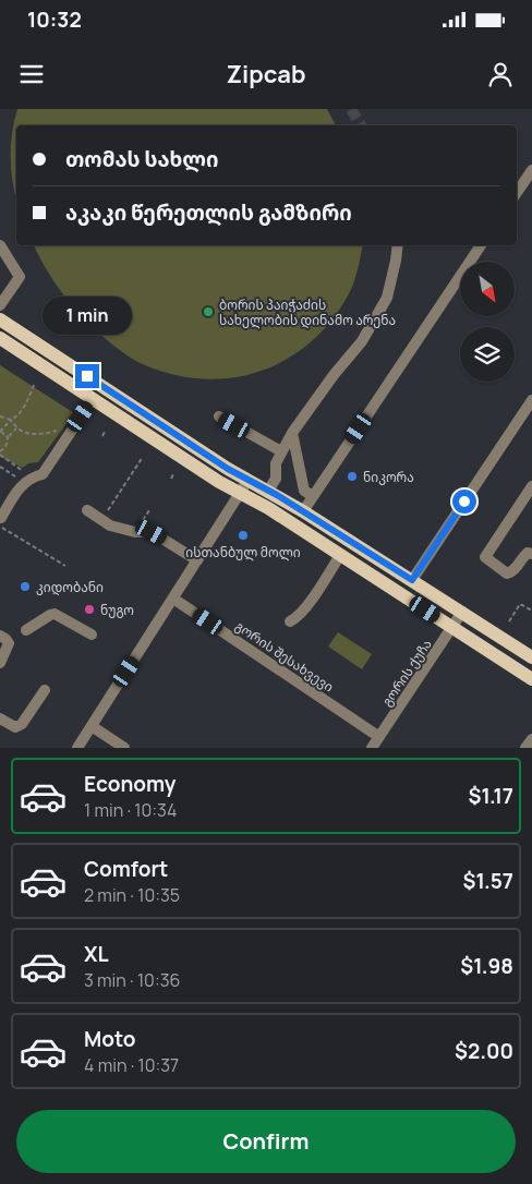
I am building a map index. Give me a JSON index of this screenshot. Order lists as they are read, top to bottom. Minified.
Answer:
{"streets":{"street":["გორის შესახვევი","გორის ქუჩა"]},"crossings":[["გორის შესახვევი","გორის ქუჩა"]],"places":["ბორის პაიჭაძის სახელობის დინამო არენა","ნიკორა","ისთანბულ მოლი","კიდობანი","ნუგო"],"north":"bottom right","page":{"status":"10:32","header":"Zipcab","banner":["თომას სახლი","აკაკი წერეთლის გამზირი"],"bubble":"1 min","list":[{"name":"Economy","note":"1 min · 10:34","value":"$1.17"},{"name":"Comfort","note":"2 min · 10:35","value":"$1.57"},{"name":"XL","note":"3 min · 10:36","value":"$1.98"},{"name":"Moto","note":"4 min · 10:37","value":"$2.00"}],"buttons":"Confirm"}}
